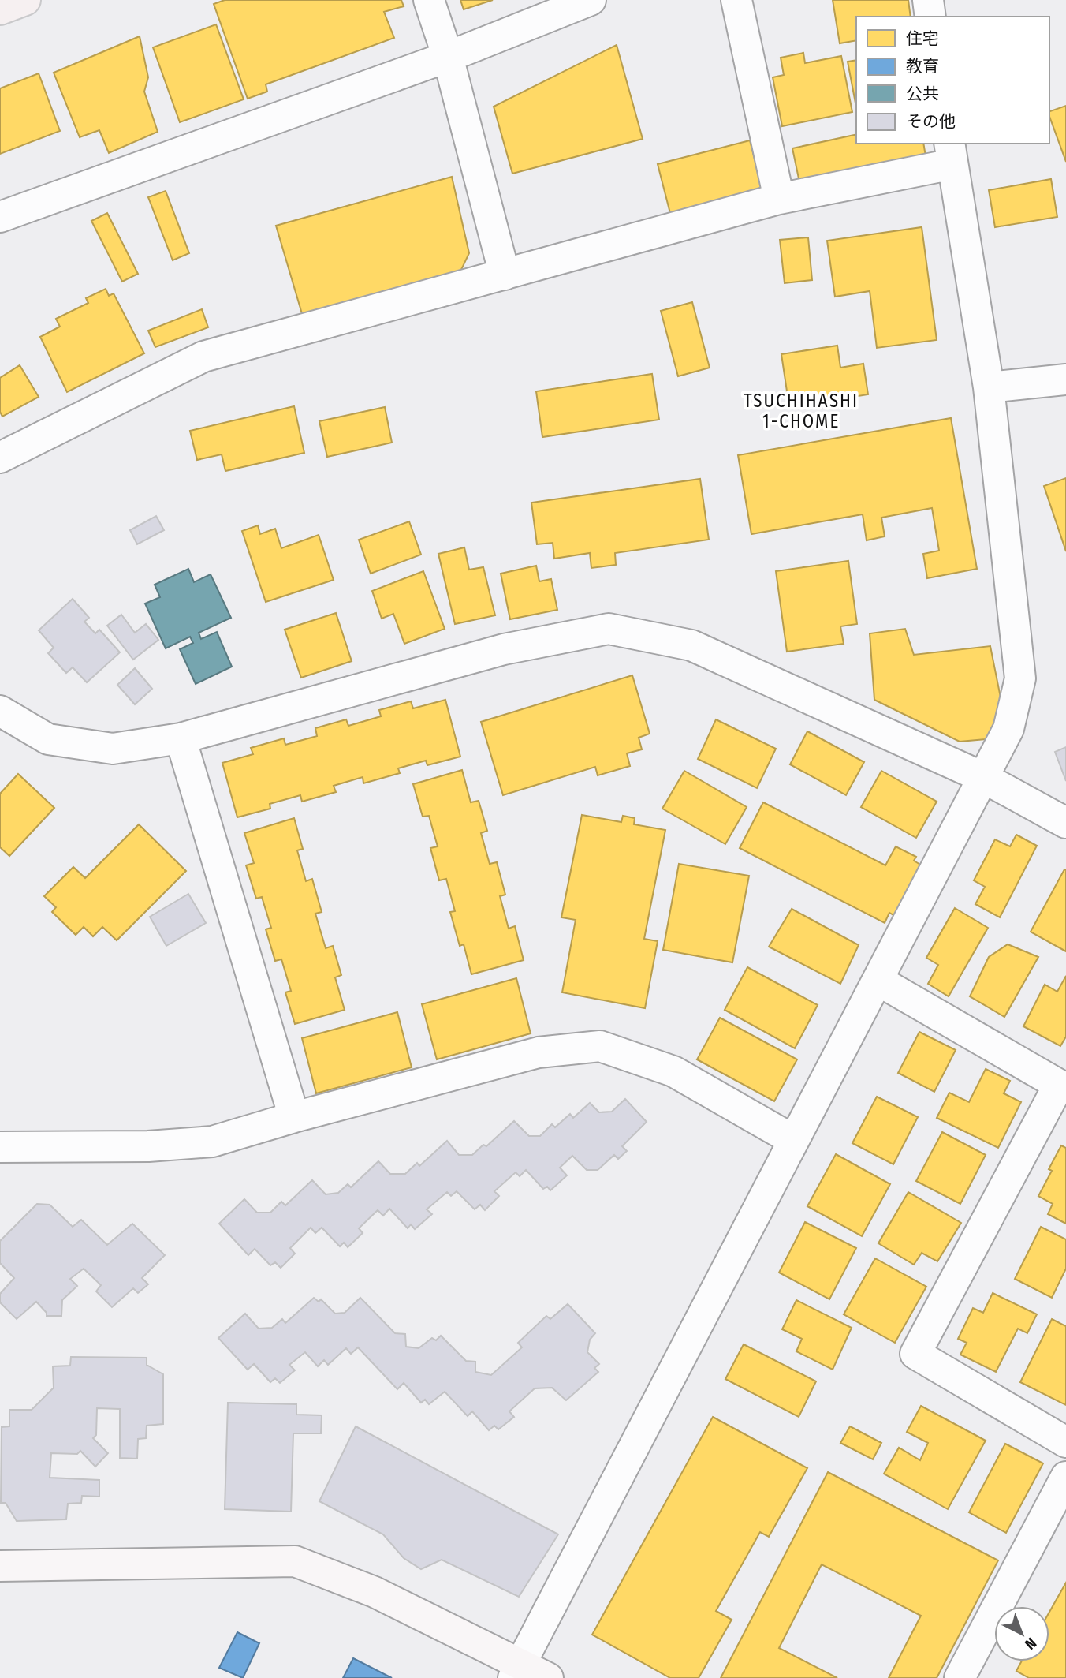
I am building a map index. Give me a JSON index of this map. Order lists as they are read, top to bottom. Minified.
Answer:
{"districts":["TSUCHIHASHI 1-CHOME"],"legend":["住宅","教育","公共","その他"],"north":"bottom right"}
